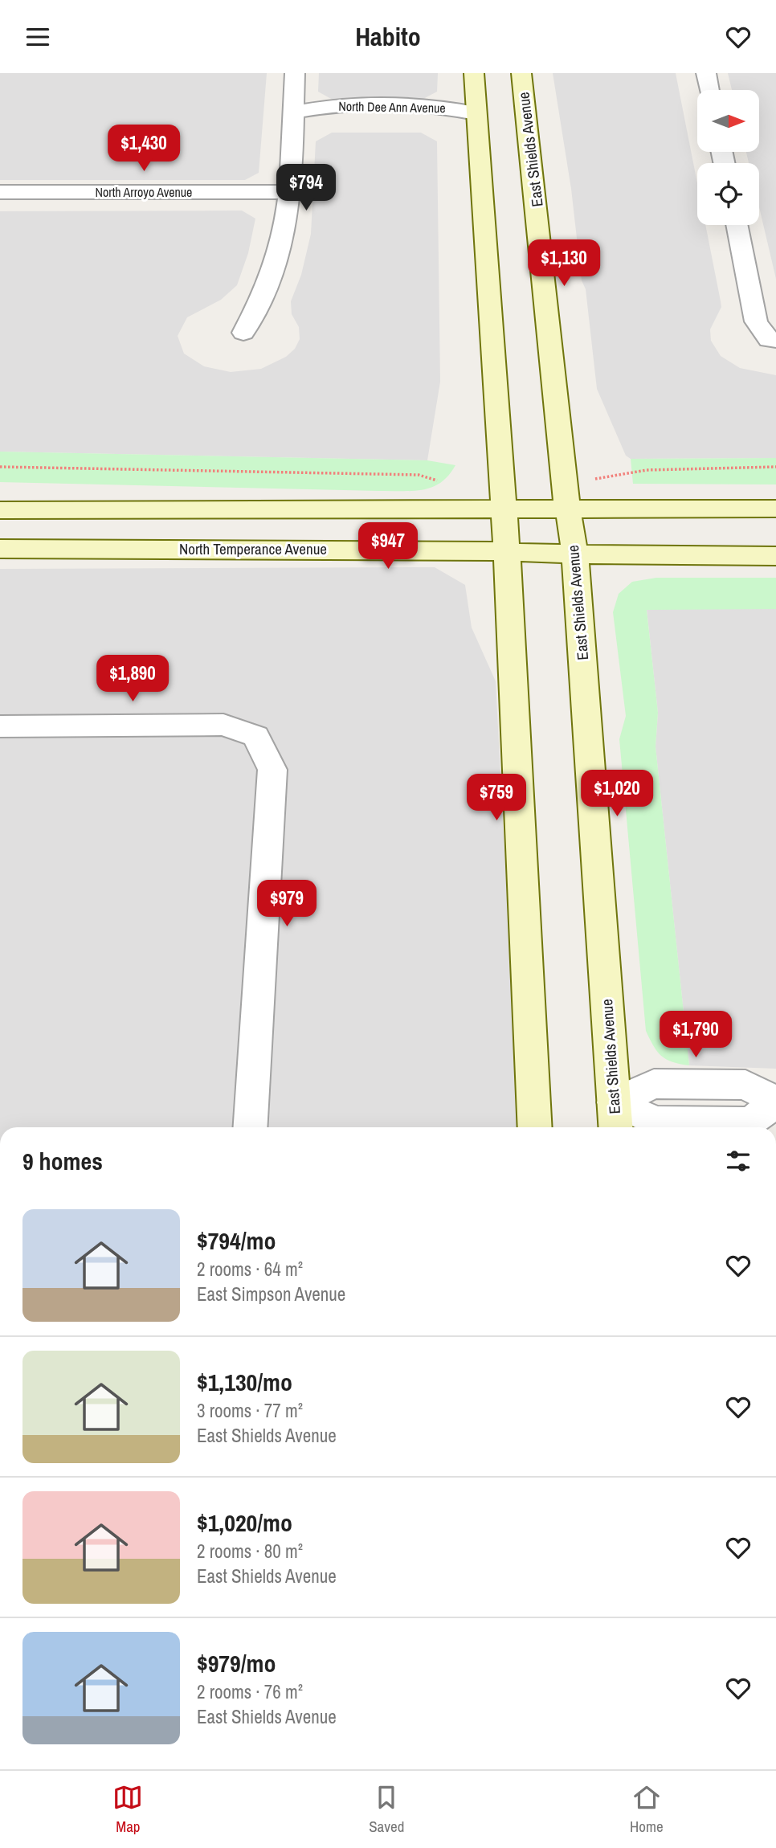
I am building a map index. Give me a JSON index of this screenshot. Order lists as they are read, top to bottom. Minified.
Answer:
{"streets":{"main road":["East Shields Avenue","North Temperance Avenue"],"street":["North Dee Ann Avenue","North Arroyo Avenue"]},"crossings":[["East Shields Avenue","North Temperance Avenue"]],"north":"right","page":{"header":"Habito","price":["$1,430","$794","$1,130","$947","$1,890","$1,020","$759","$979","$1,790"],"heading":"9 homes","list":[{"name":"$794/mo","note":"2 rooms · 64 m² · East Simpson Avenue"},{"name":"$1,130/mo","note":"3 rooms · 77 m² · East Shields Avenue"},{"name":"$1,020/mo","note":"2 rooms · 80 m² · East Shields Avenue"},{"name":"$979/mo","note":"2 rooms · 76 m² · East Shields Avenue"}],"tabs":["Map","Saved","Home"]}}
